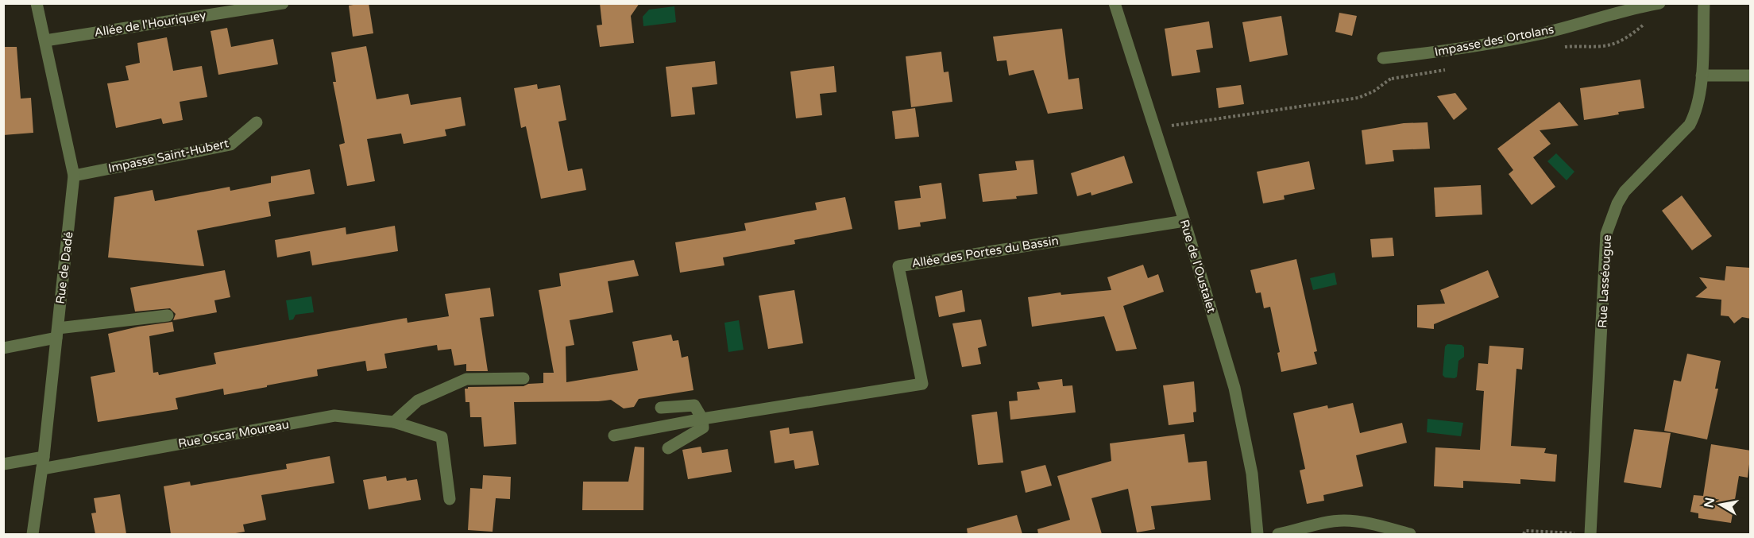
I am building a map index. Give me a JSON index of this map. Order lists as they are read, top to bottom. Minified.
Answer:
{"streets":{"street":["Allée de l'Houriquey","Impasse des Ortolans","Impasse Saint-Hubert","Allée des Portes du Bassin","Rue de l'Oustalet","Rue de Dadé","Rue Lasséougue","Rue Oscar Moureau"]},"crossings":[["Allée de l'Houriquey","Rue de Dadé"],["Impasse Saint-Hubert","Rue de Dadé"],["Allée des Portes du Bassin","Rue de l'Oustalet"],["Rue de Dadé","Rue Oscar Moureau"]],"north":"left"}
